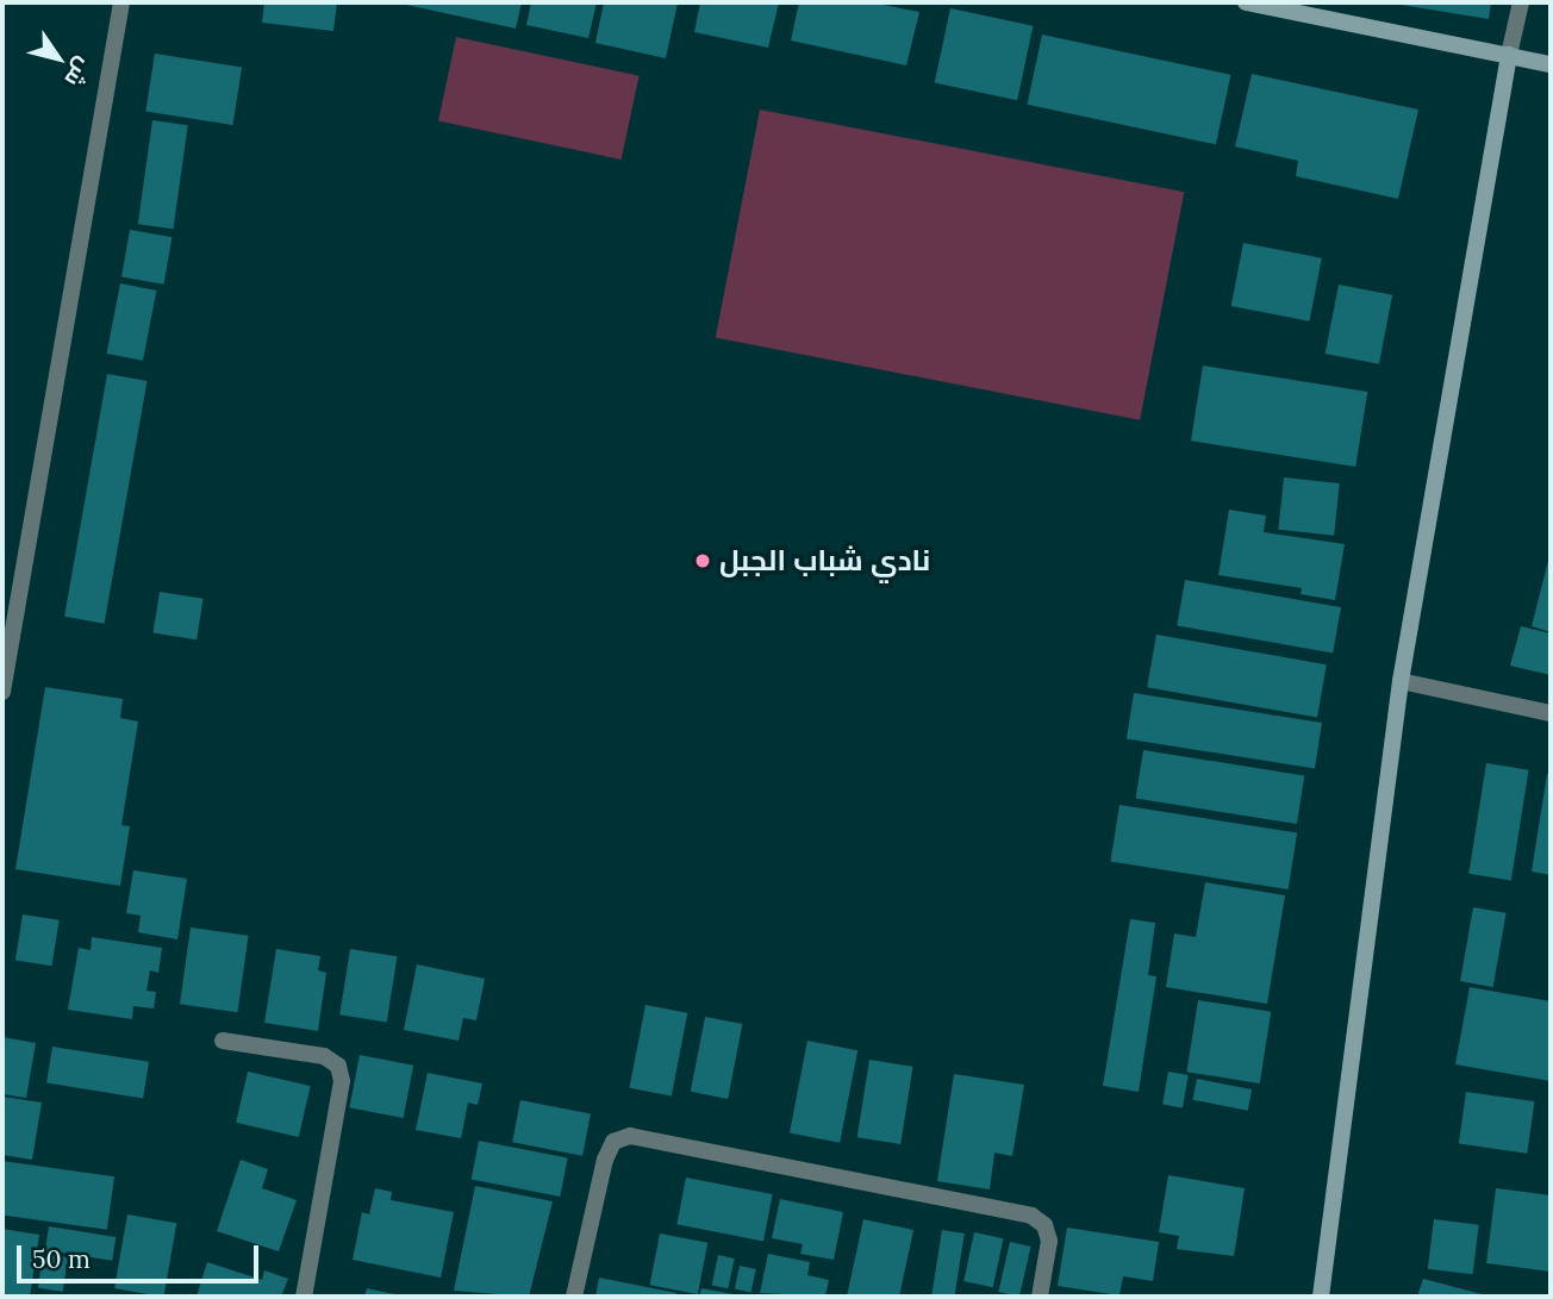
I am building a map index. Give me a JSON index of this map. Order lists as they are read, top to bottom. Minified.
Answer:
{"places":["نادي شباب الجبل"],"scale_bar":"50 m","north":"bottom right"}
